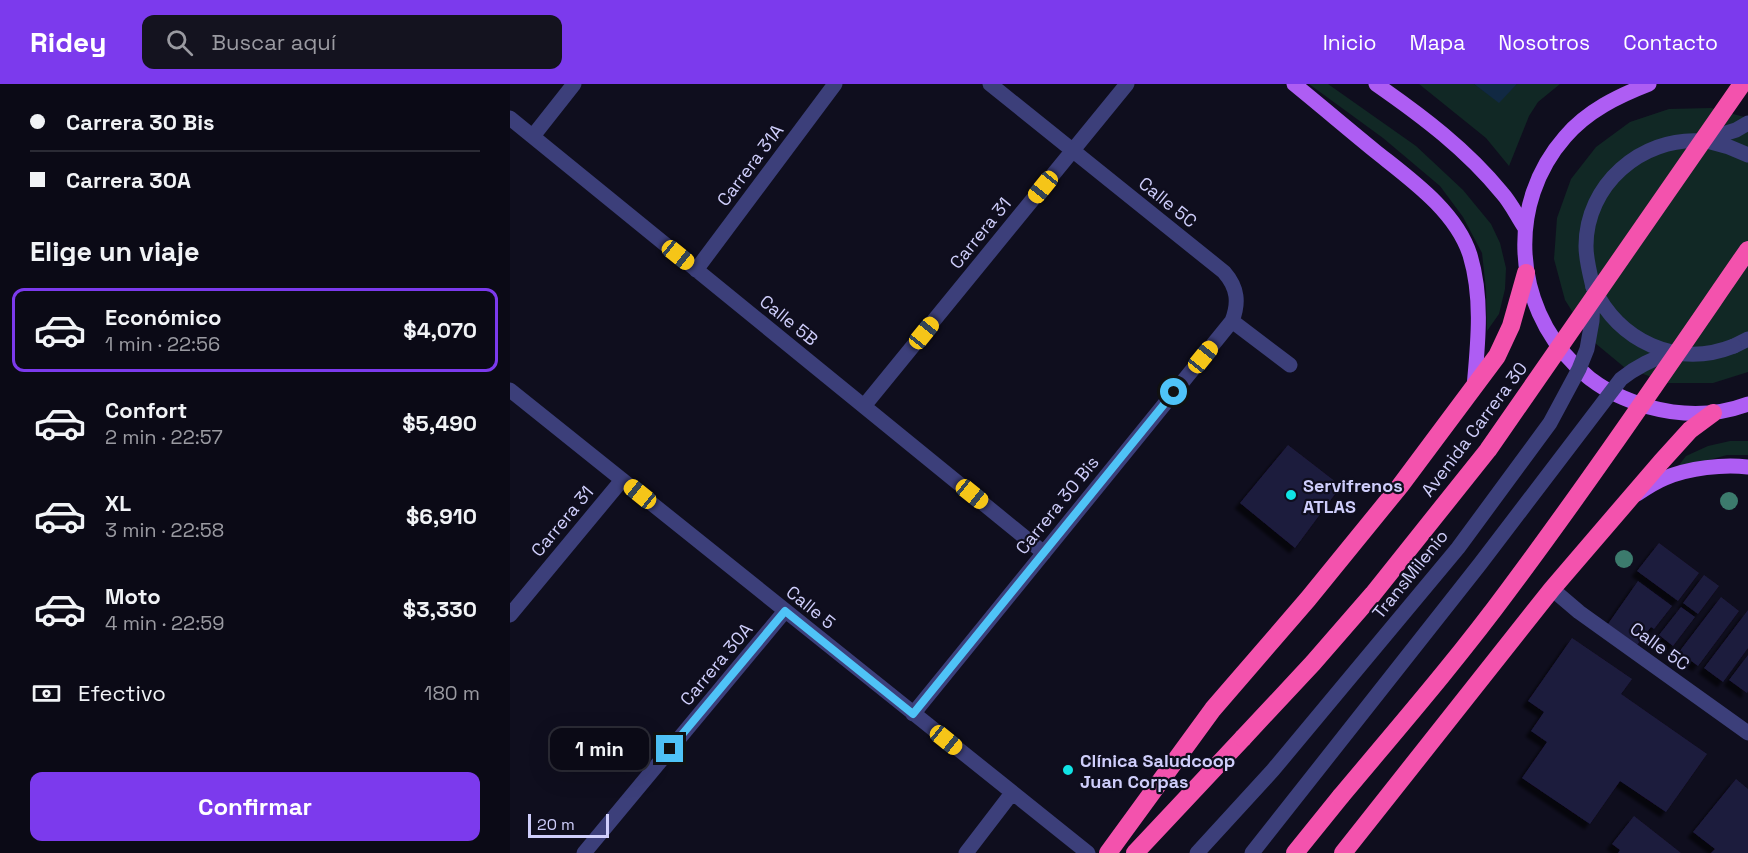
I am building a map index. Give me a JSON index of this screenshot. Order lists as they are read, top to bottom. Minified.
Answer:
{"streets":{"highway":["Avenida Carrera 30"],"street":["Carrera 31A","Calle 5C","Carrera 31","Calle 5B","Carrera 30 Bis","TransMilenio","Calle 5","Carrera 30A"]},"crossings":[["Carrera 31A","Calle 5B"],["Calle 5C","Carrera 31"],["Calle 5C","Carrera 30 Bis"],["Carrera 31","Calle 5B"],["Carrera 31","Calle 5"],["Calle 5B","Carrera 30 Bis"],["Carrera 30 Bis","Calle 5"],["Calle 5","Carrera 30A"]],"places":["Servifrenos ATLAS","Clínica Saludcoop Juan Corpas"],"scale_bar":"20 m","page":{"header":"Ridey","search":"Buscar aquí","nav":["Inicio","Mapa","Nosotros","Contacto"],"banner":["Carrera 30 Bis","Carrera 30A"],"heading":"Elige un viaje","list":[{"name":"Económico","note":"1 min · 22:56","value":"$4,070"},{"name":"Confort","note":"2 min · 22:57","value":"$5,490"},{"name":"XL","note":"3 min · 22:58","value":"$6,910"},{"name":"Moto","note":"4 min · 22:59","value":"$3,330"}],"pay":["Efectivo","180 m"],"bubble":"1 min","buttons":"Confirmar","scale":"20 m"}}
